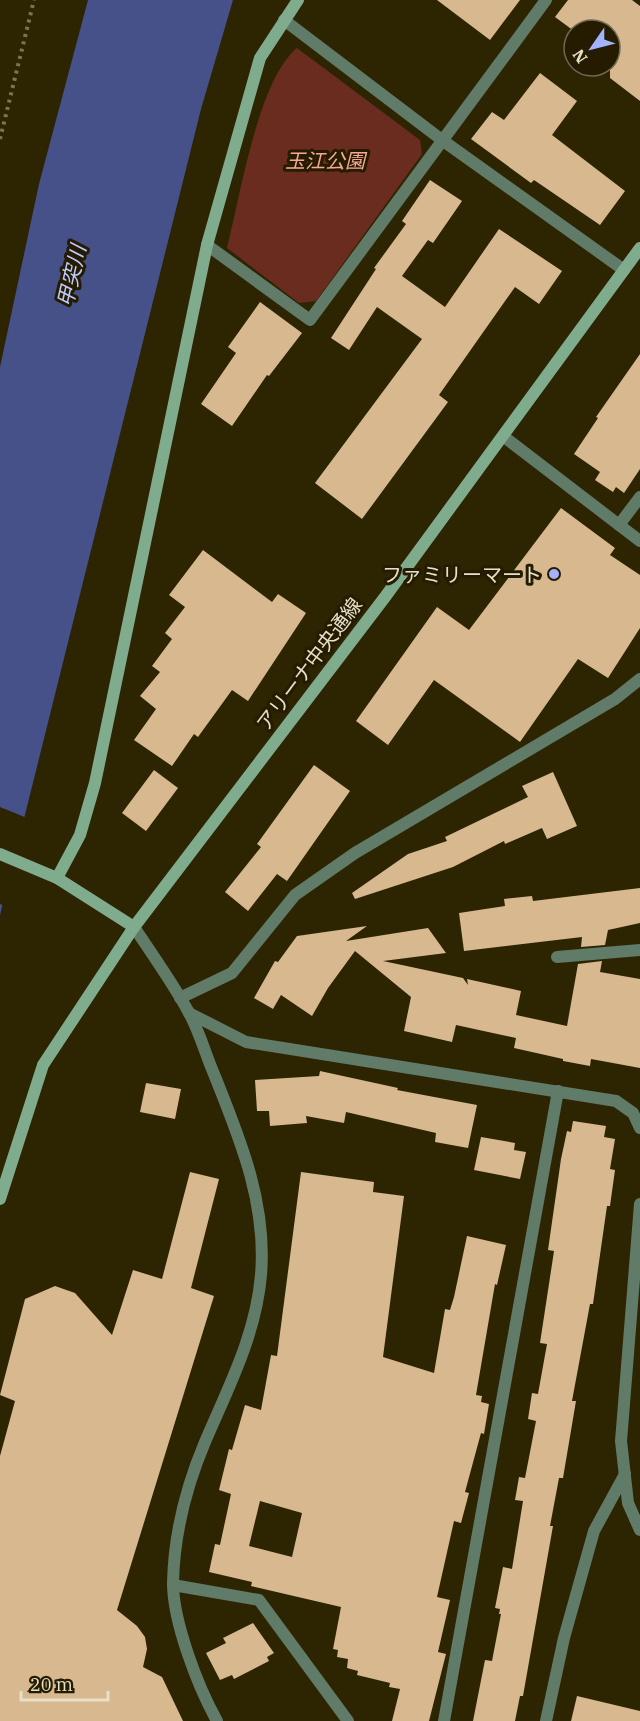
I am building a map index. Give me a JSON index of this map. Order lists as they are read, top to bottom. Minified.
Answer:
{"streets":{"street":["アリーナ中央通線"]},"water":["甲突川"],"parks":["玉江公園"],"places":["ファミリーマート"],"scale_bar":"20 m","north":"bottom left"}
